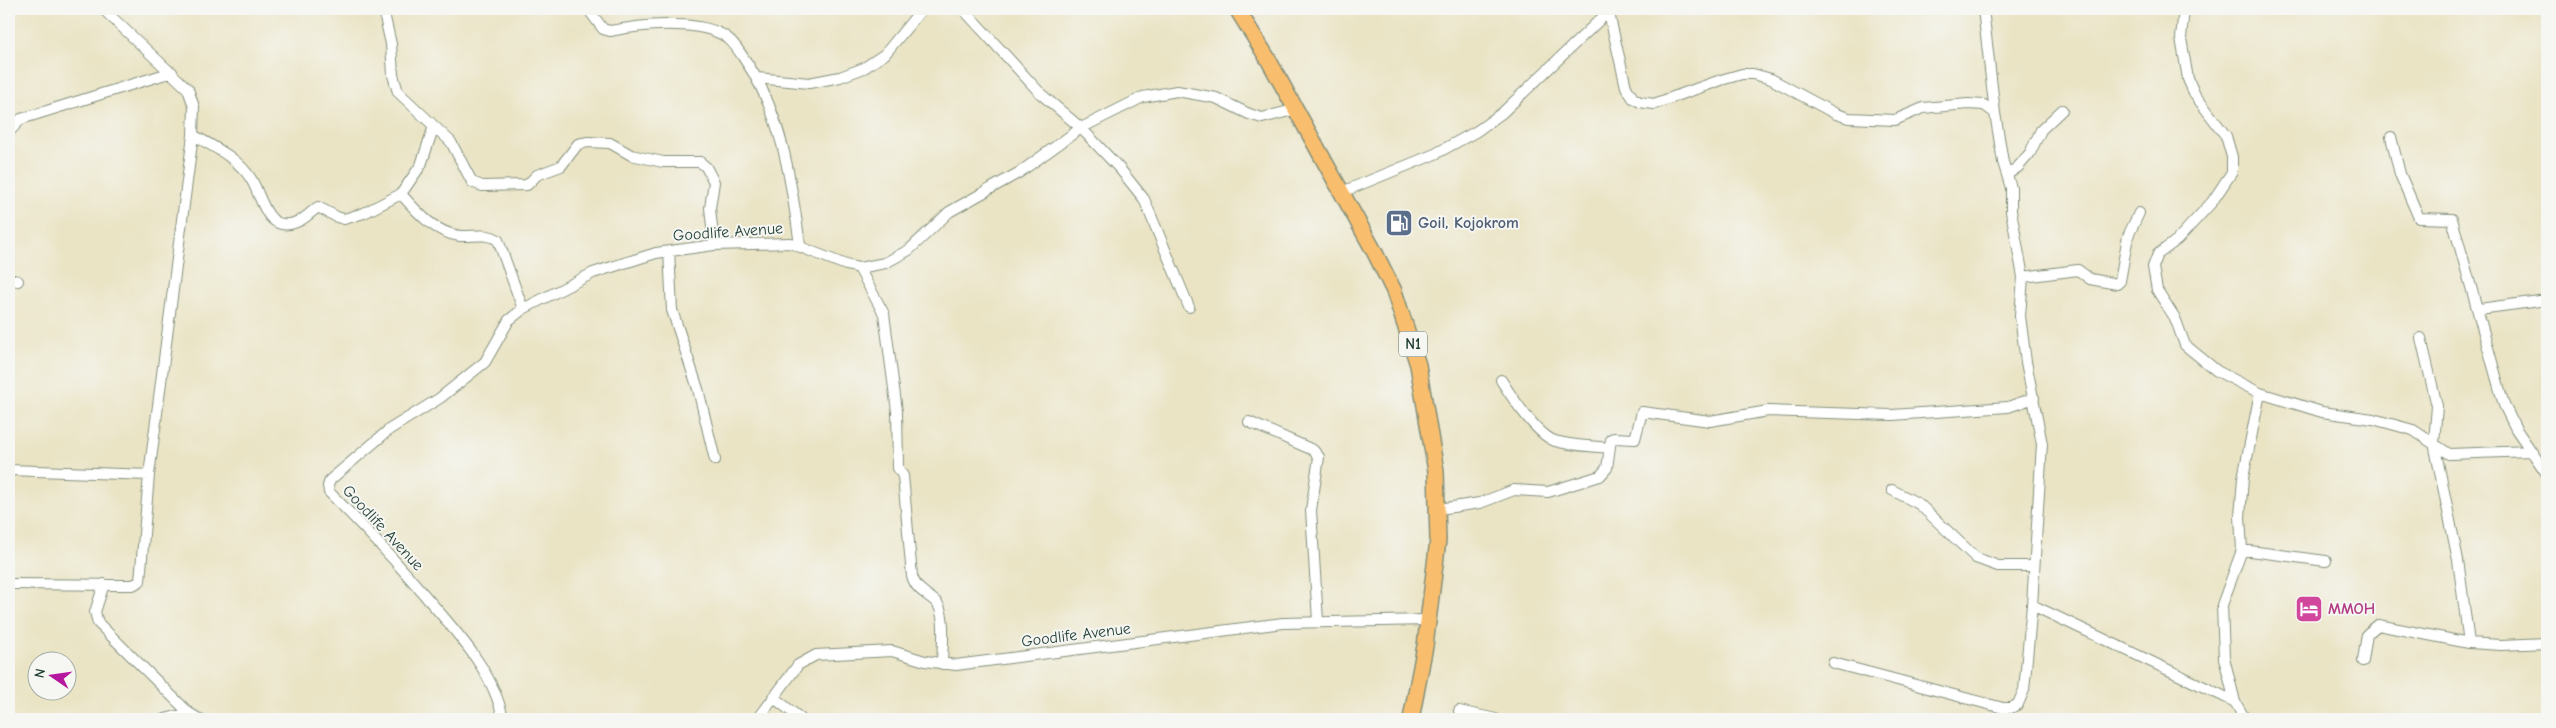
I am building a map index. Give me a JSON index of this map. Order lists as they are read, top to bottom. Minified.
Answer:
{"streets":{"highway":["N1"],"street":["Goodlife Avenue"]},"crossings":[["Goodlife Avenue","N1"]],"places":{"fuel station":["Goil, Kojokrom"],"hotel":["MMOH"]},"north":"left"}
